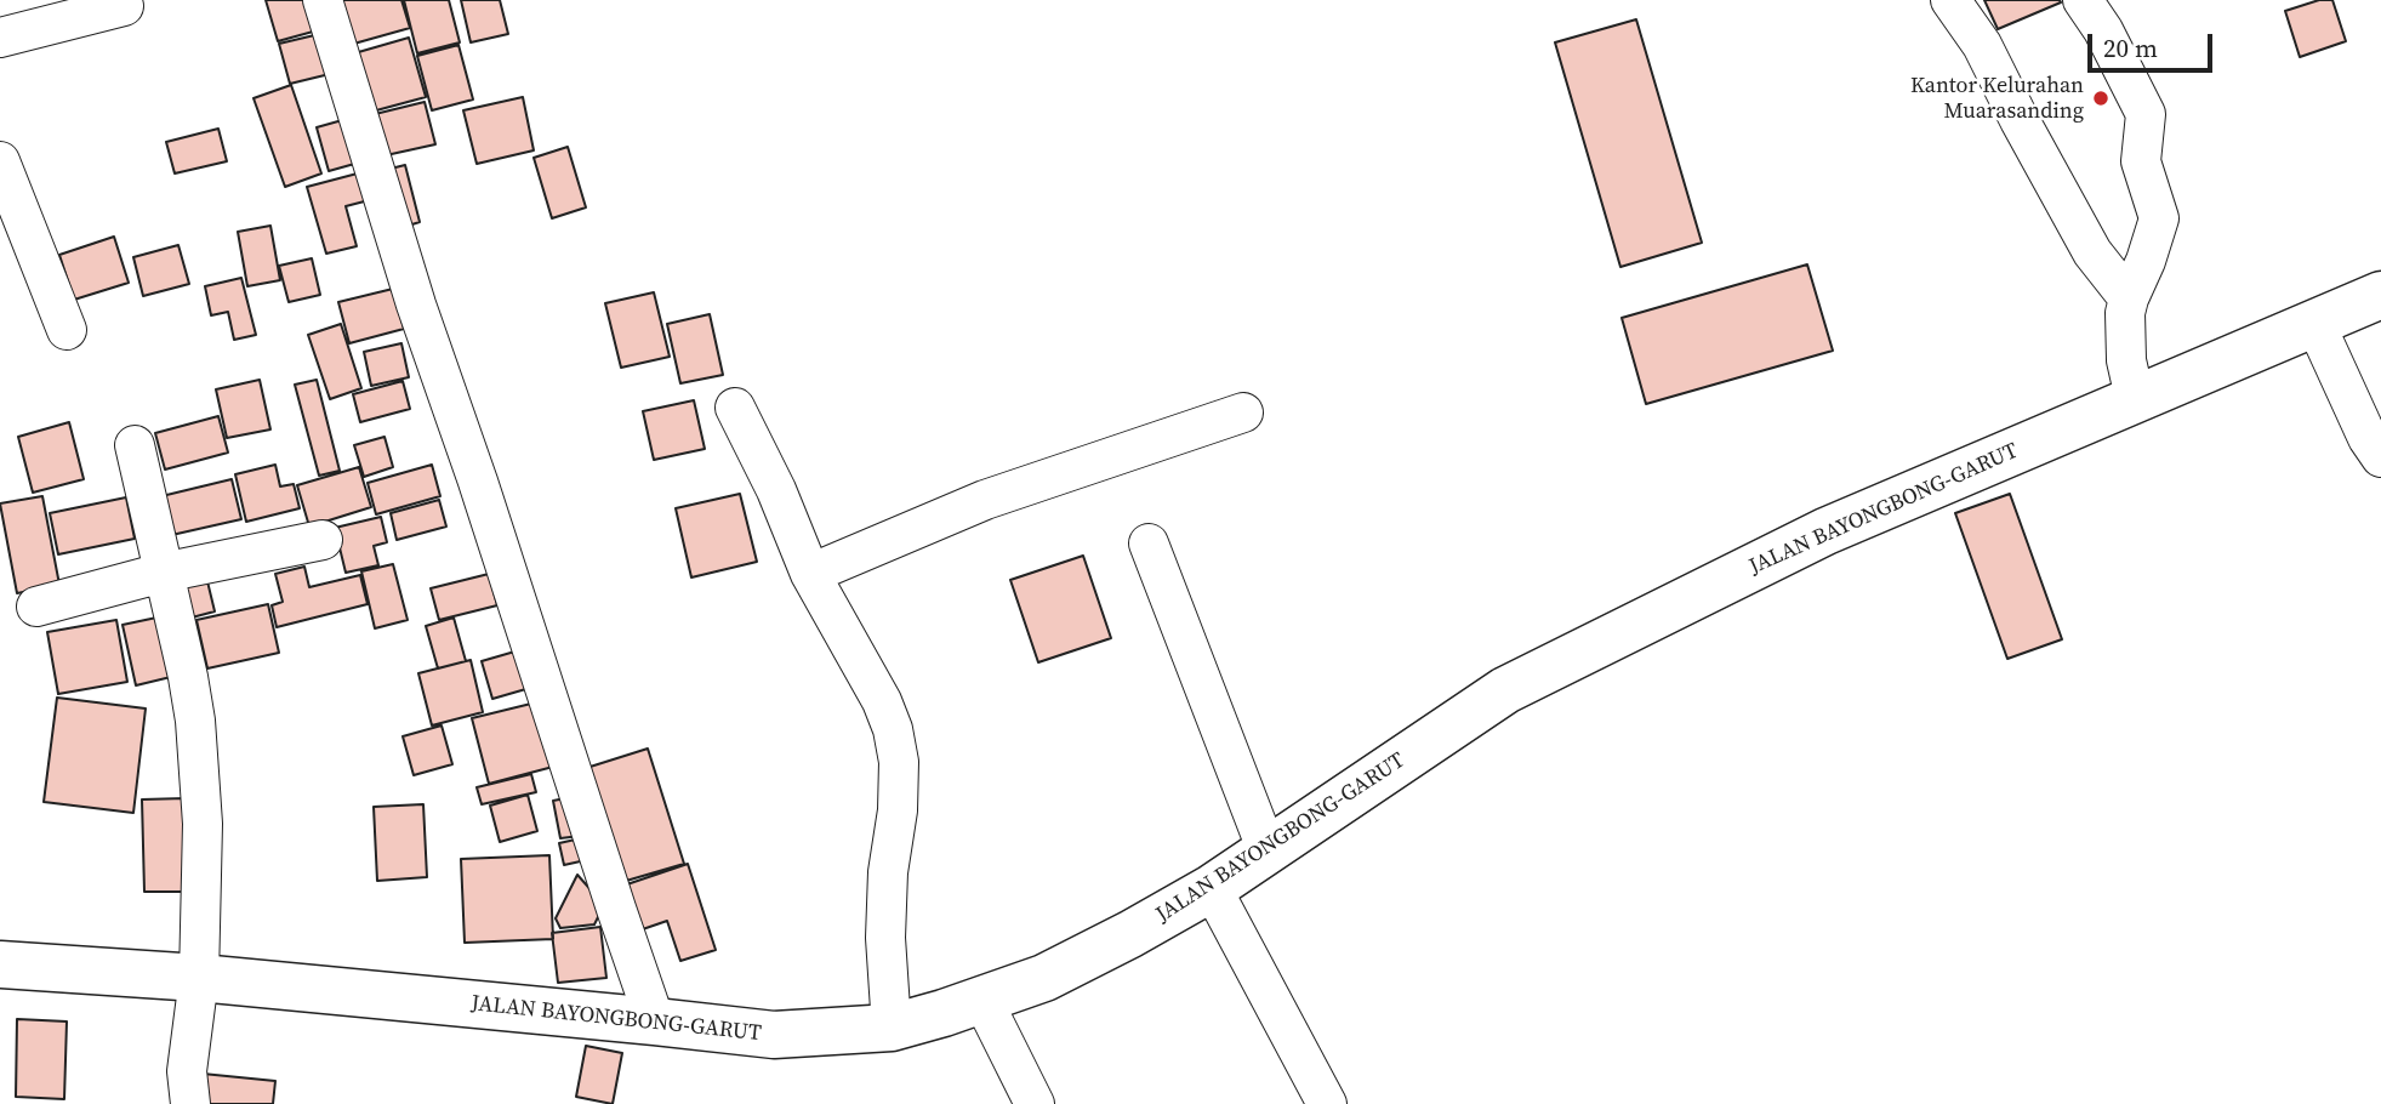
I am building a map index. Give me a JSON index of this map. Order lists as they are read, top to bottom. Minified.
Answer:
{"streets":{"main road":["JALAN BAYONGBONG-GARUT"]},"places":["Kantor Kelurahan Muarasanding"],"scale_bar":"20 m"}
